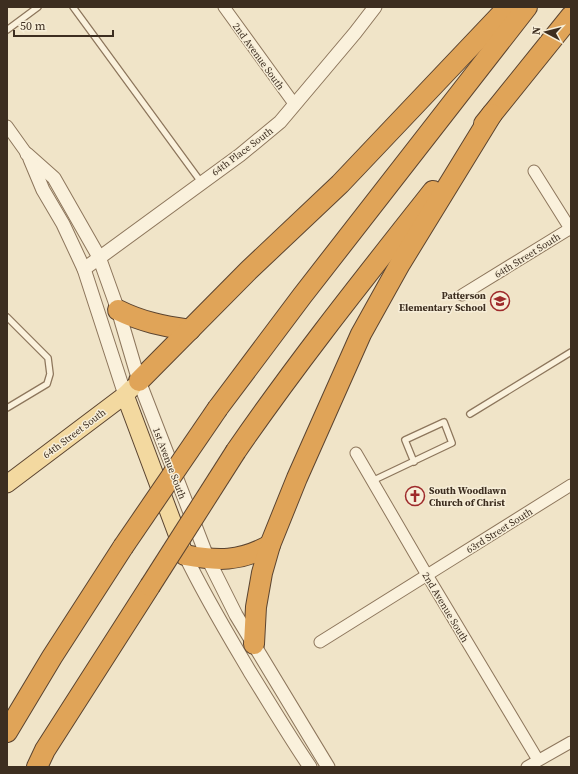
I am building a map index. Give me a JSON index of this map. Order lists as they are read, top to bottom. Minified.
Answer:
{"streets":{"main road":["64th Street South","1st Avenue South"],"street":["2nd Avenue South","64th Place South","63rd Street South"]},"crossings":[["2nd Avenue South","64th Place South"],["2nd Avenue South","63rd Street South"],["64th Place South","1st Avenue South"],["64th Street South","1st Avenue South"]],"places":{"school or university":["Patterson Elementary School"],"church":["South Woodlawn Church of Christ"]},"scale_bar":"50 m","north":"left"}
